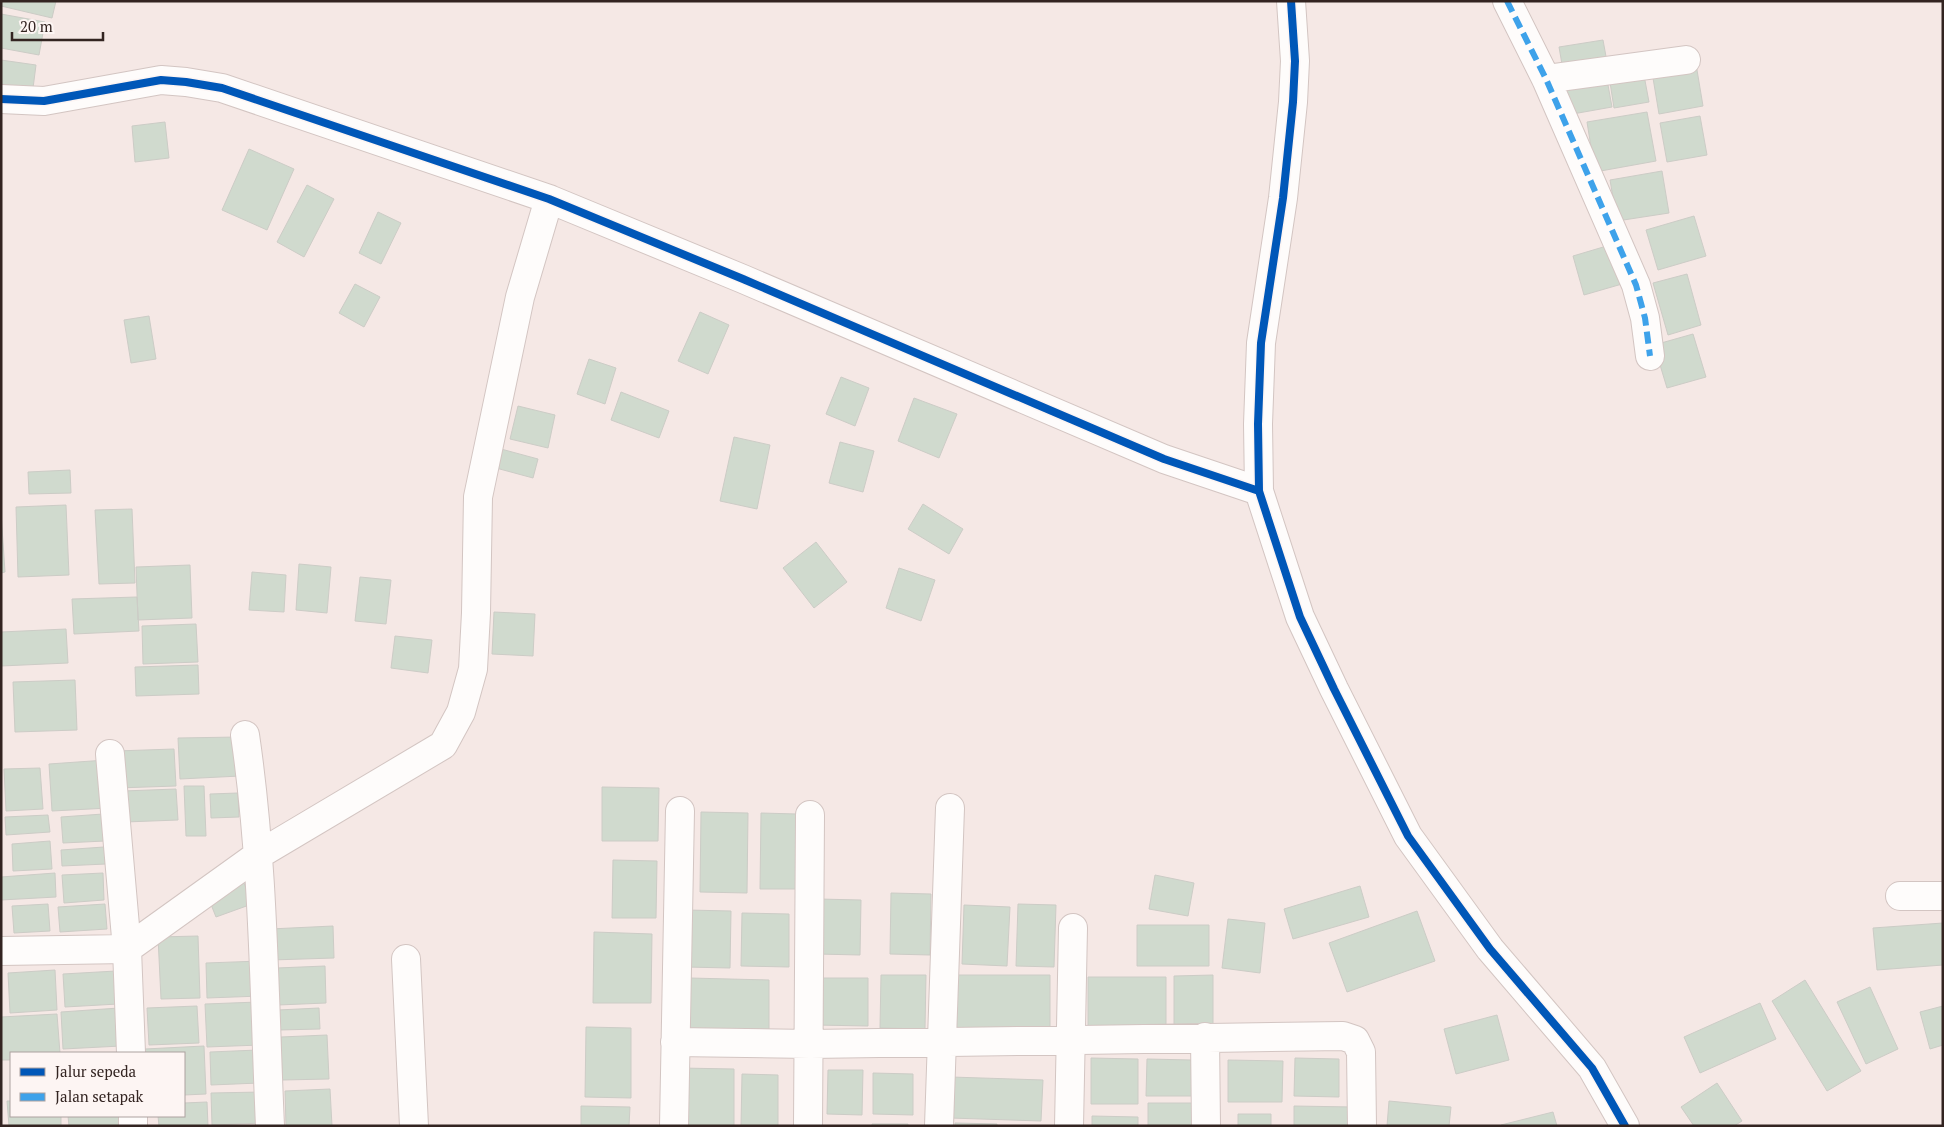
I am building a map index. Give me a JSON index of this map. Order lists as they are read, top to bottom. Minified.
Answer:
{"legend":["Jalur sepeda","Jalan setapak"],"scale_bar":"20 m"}
